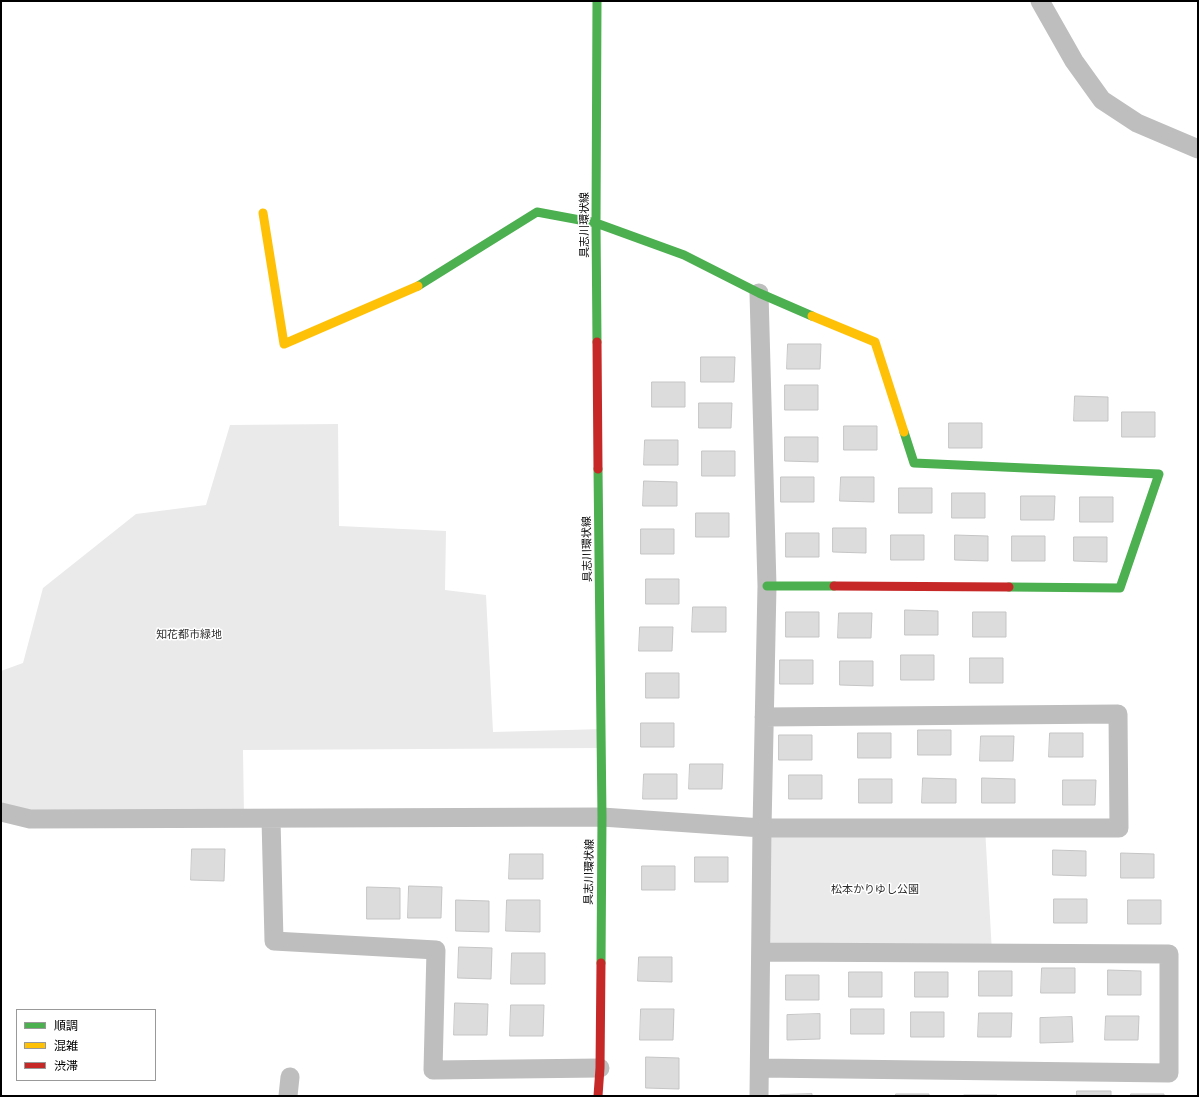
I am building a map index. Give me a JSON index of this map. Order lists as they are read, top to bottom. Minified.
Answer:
{"streets":{"street":["具志川環状線"]},"parks":["知花都市緑地","松本かりゆし公園"],"legend":["順調","混雑","渋滞"]}
